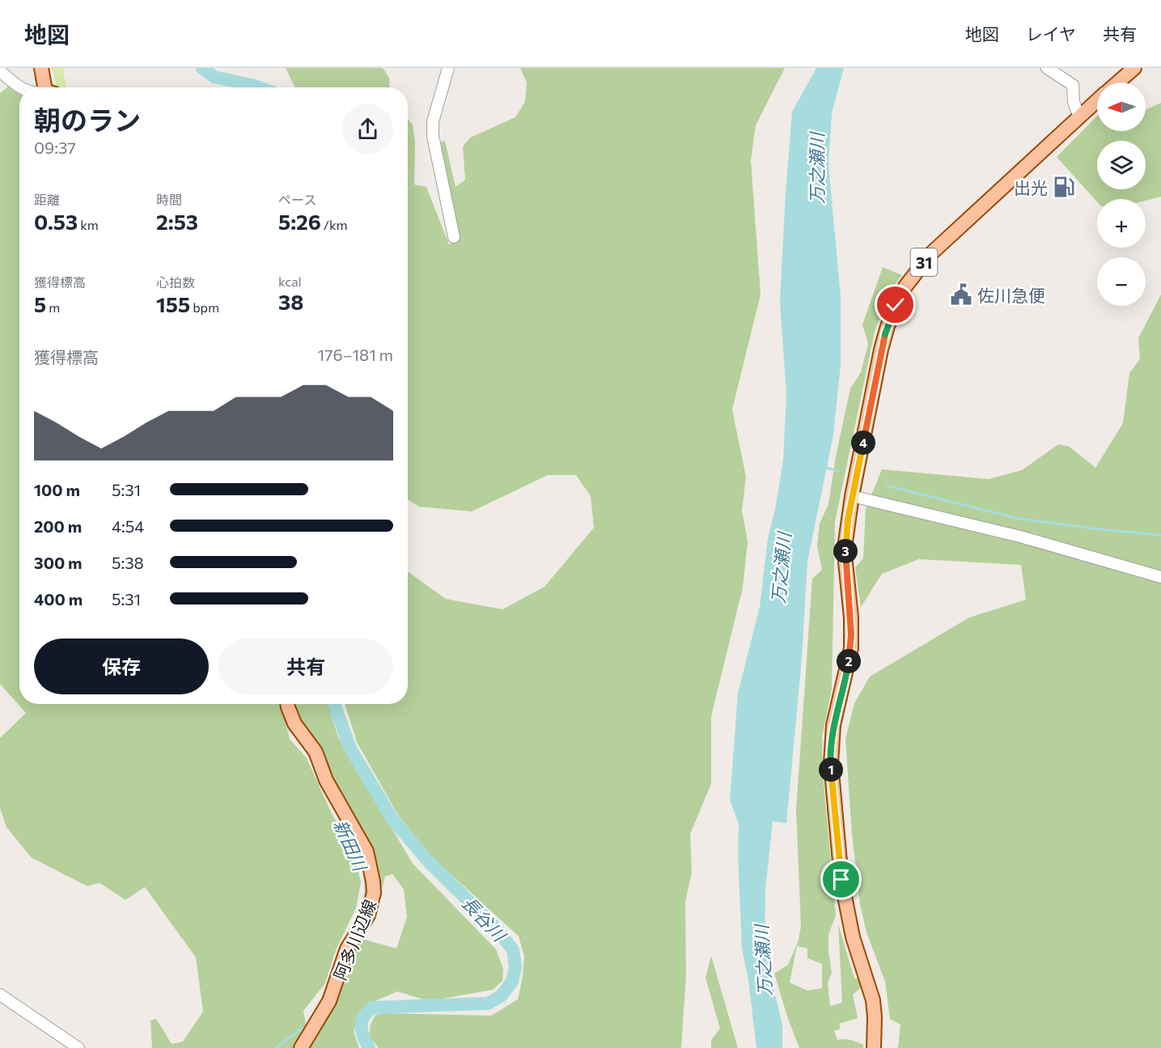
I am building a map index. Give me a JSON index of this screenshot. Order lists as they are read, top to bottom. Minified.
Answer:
{"streets":{"main road":["31","阿多川辺線"]},"water":["万之瀬川","新田川","長谷川"],"places":{"fuel station":["出光"],"public building":["佐川急便"]},"north":"left","page":{"header":"地図","nav":["地図","レイヤ","共有"],"map_buttons":["+","−"],"heading":["朝のラン","09:37"],"stats":[["距離","0.53 km"],["時間","2:53"],["ペース","5:26 /km"],["獲得標高","5 m"],["心拍数","155 bpm"],["kcal","38"]],"chart":["獲得標高","176–181 m"],"pins":["4","3","2","1"],"list":[{"name":"100 m","note":"5:31"},{"name":"200 m","note":"4:54"},{"name":"300 m","note":"5:38"},{"name":"400 m","note":"5:31"}],"buttons":["保存","共有"]}}
